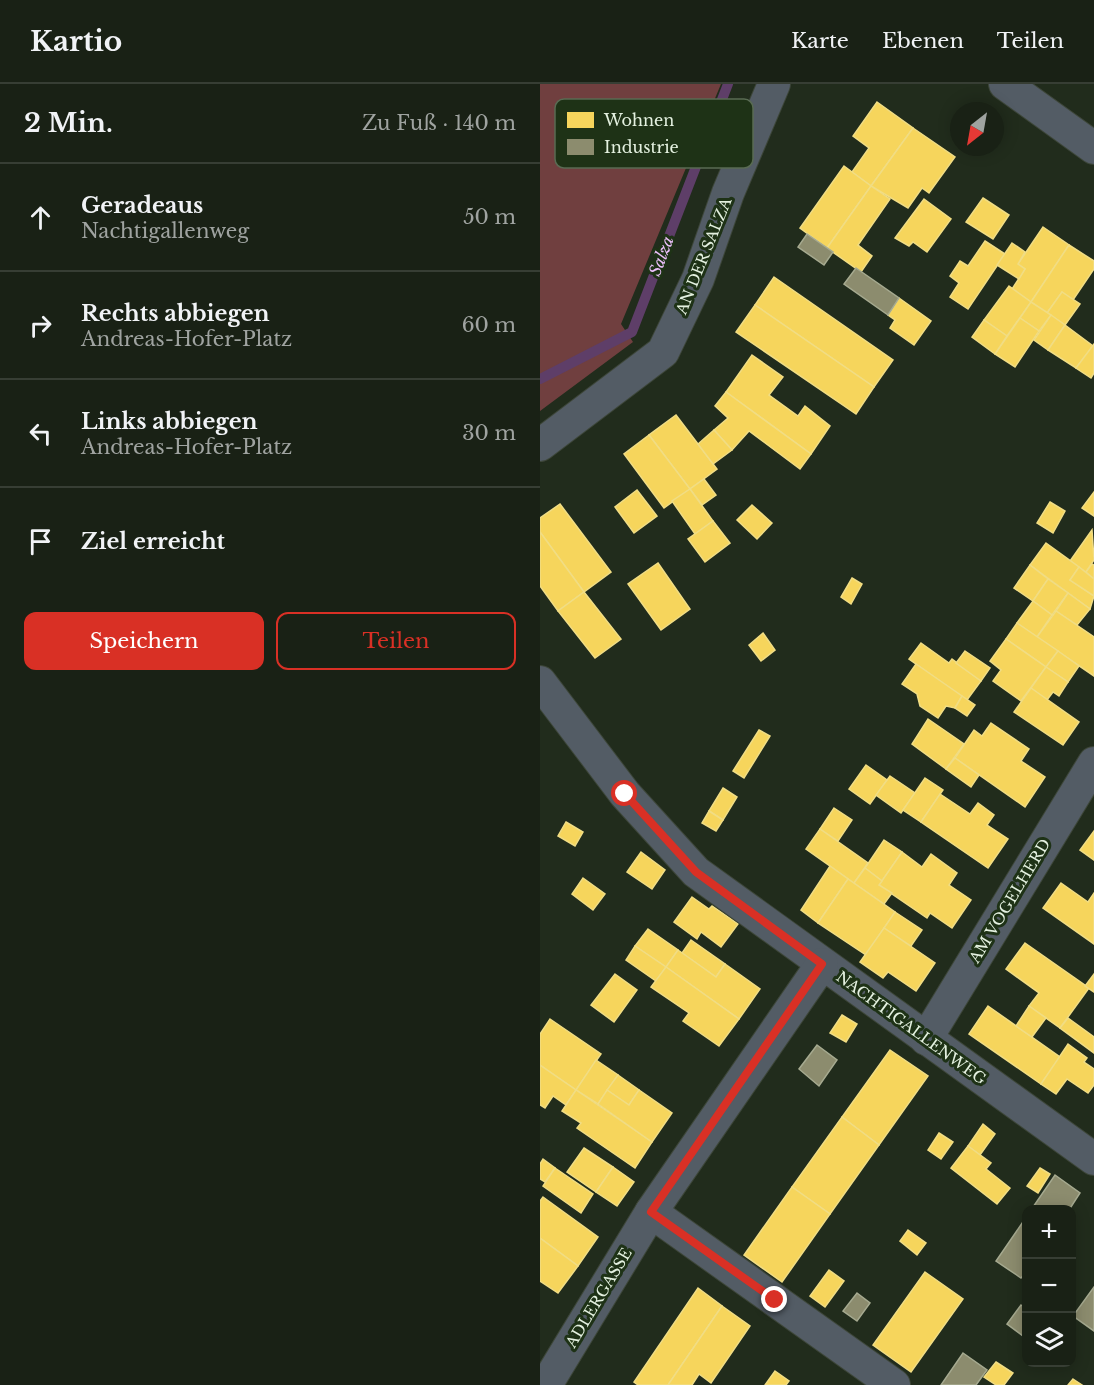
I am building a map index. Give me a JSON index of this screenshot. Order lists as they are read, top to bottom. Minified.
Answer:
{"streets":{"street":["AN DER SALZA","AM VOGELHERD","NACHTIGALLENWEG","ADLERGASSE"]},"crossings":[["AM VOGELHERD","NACHTIGALLENWEG"],["NACHTIGALLENWEG","ADLERGASSE"]],"water":["Salza"],"legend":["Wohnen","Industrie"],"north":"bottom left","page":{"header":"Kartio","nav":["Karte","Ebenen","Teilen"],"heading":["2 Min.","Zu Fuß · 140 m"],"list":[["Geradeaus","Nachtigallenweg","50 m"],["Rechts abbiegen","Andreas-Hofer-Platz","60 m"],["Links abbiegen","Andreas-Hofer-Platz","30 m"],"Ziel erreicht"],"buttons":["Speichern","Teilen"],"map_buttons":["+","−"]}}
